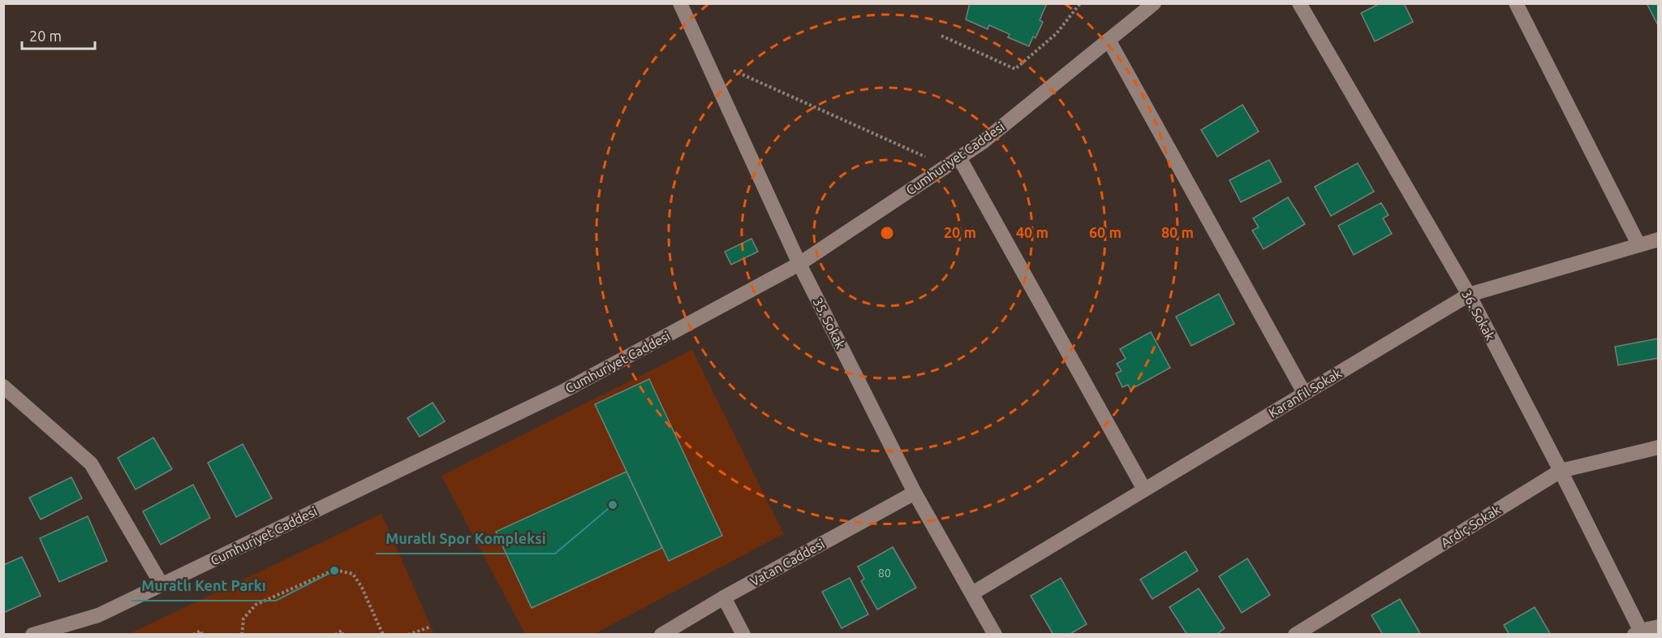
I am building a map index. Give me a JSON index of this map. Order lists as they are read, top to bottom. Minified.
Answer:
{"streets":{"street":["Cumhuriyet Caddesi","36. Sokak","35. Sokak","Karanfil Sokak","Ardıç Sokak","Vatan Caddesi"]},"crossings":[["Cumhuriyet Caddesi","35. Sokak"],["36. Sokak","Karanfil Sokak"],["36. Sokak","Ardıç Sokak"],["35. Sokak","Karanfil Sokak"],["35. Sokak","Vatan Caddesi"]],"places":["Muratlı Spor Kompleksi","Muratlı Kent Parkı"],"house_numbers":["80"],"scale_bar":"20 m","rings":["20 m","40 m","60 m","80 m"]}
